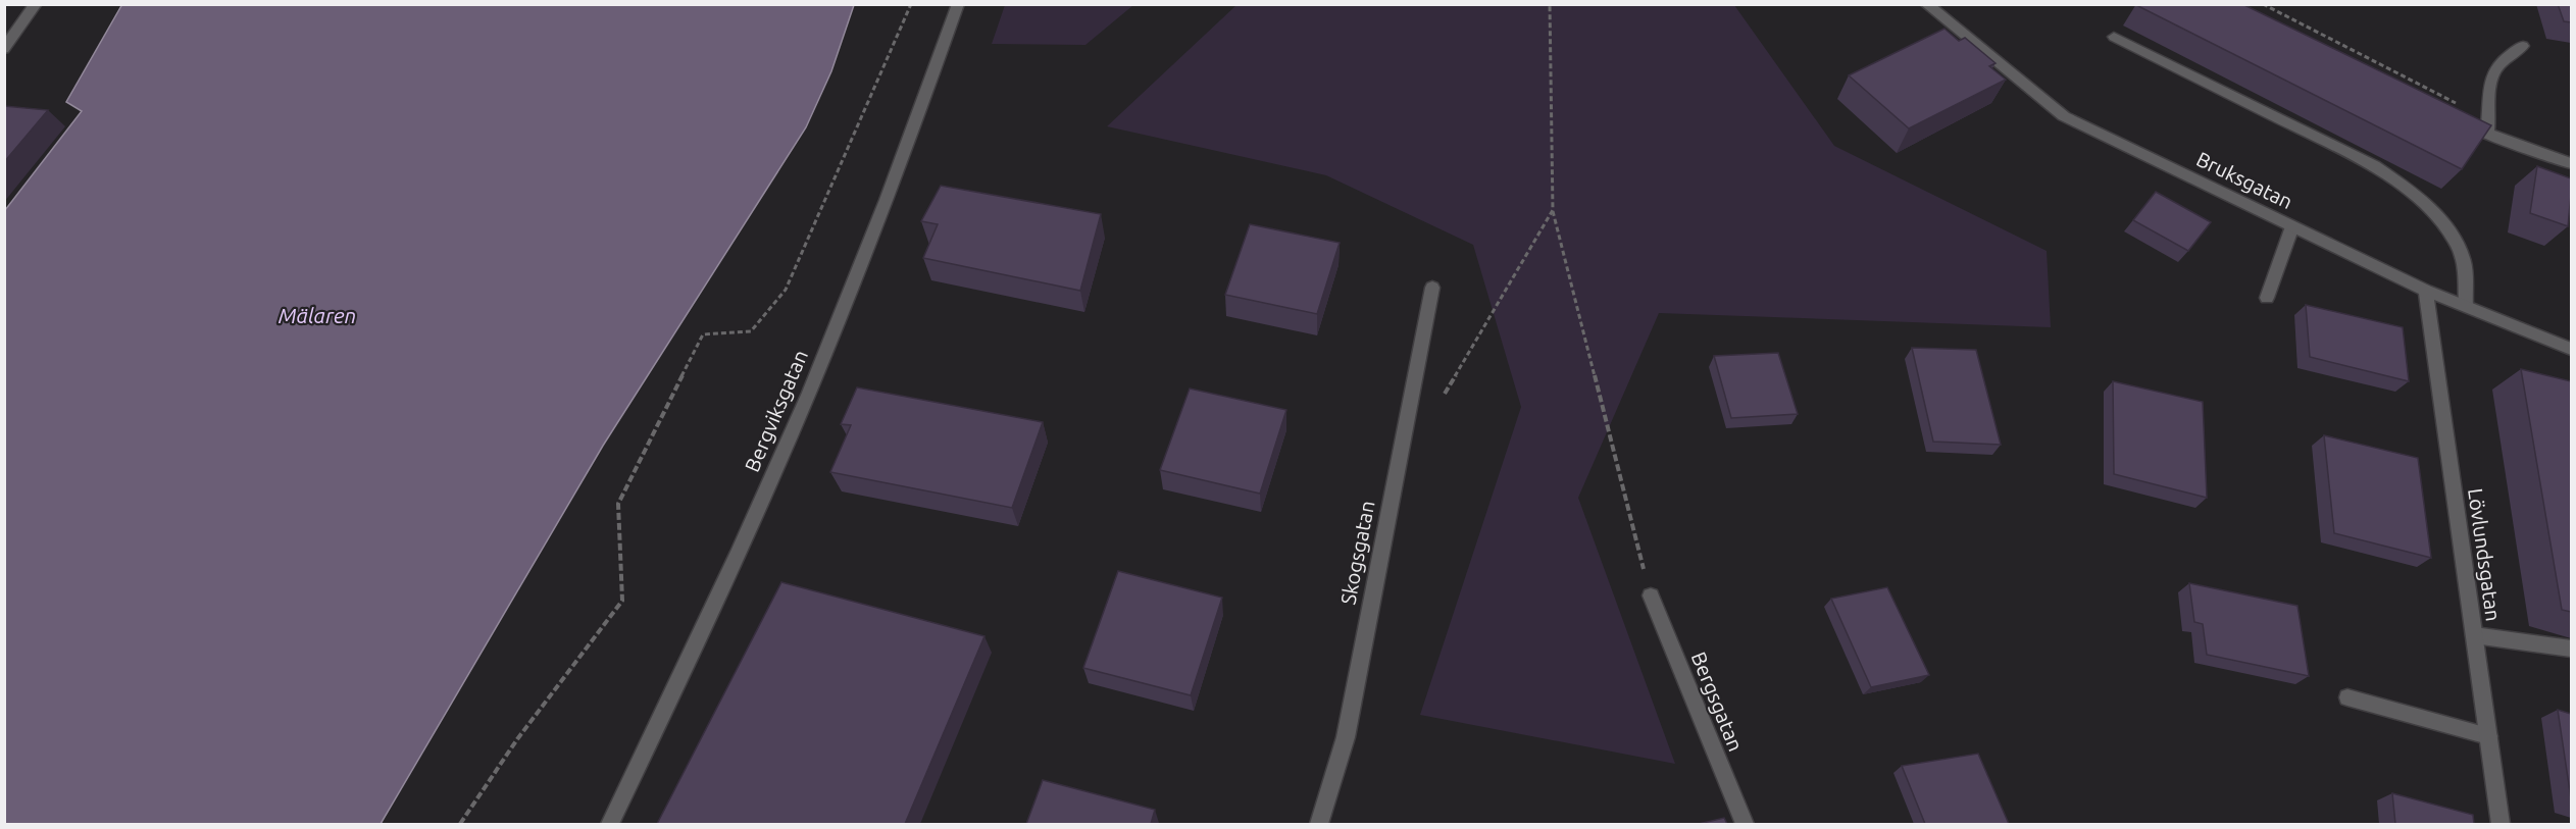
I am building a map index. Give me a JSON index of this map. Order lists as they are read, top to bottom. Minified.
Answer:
{"streets":{"street":["Bruksgatan","Bergviksgatan","Skogsgatan","Lövlundsgatan","Bergsgatan"]},"crossings":[["Bruksgatan","Lövlundsgatan"]],"water":["Mälaren"]}
